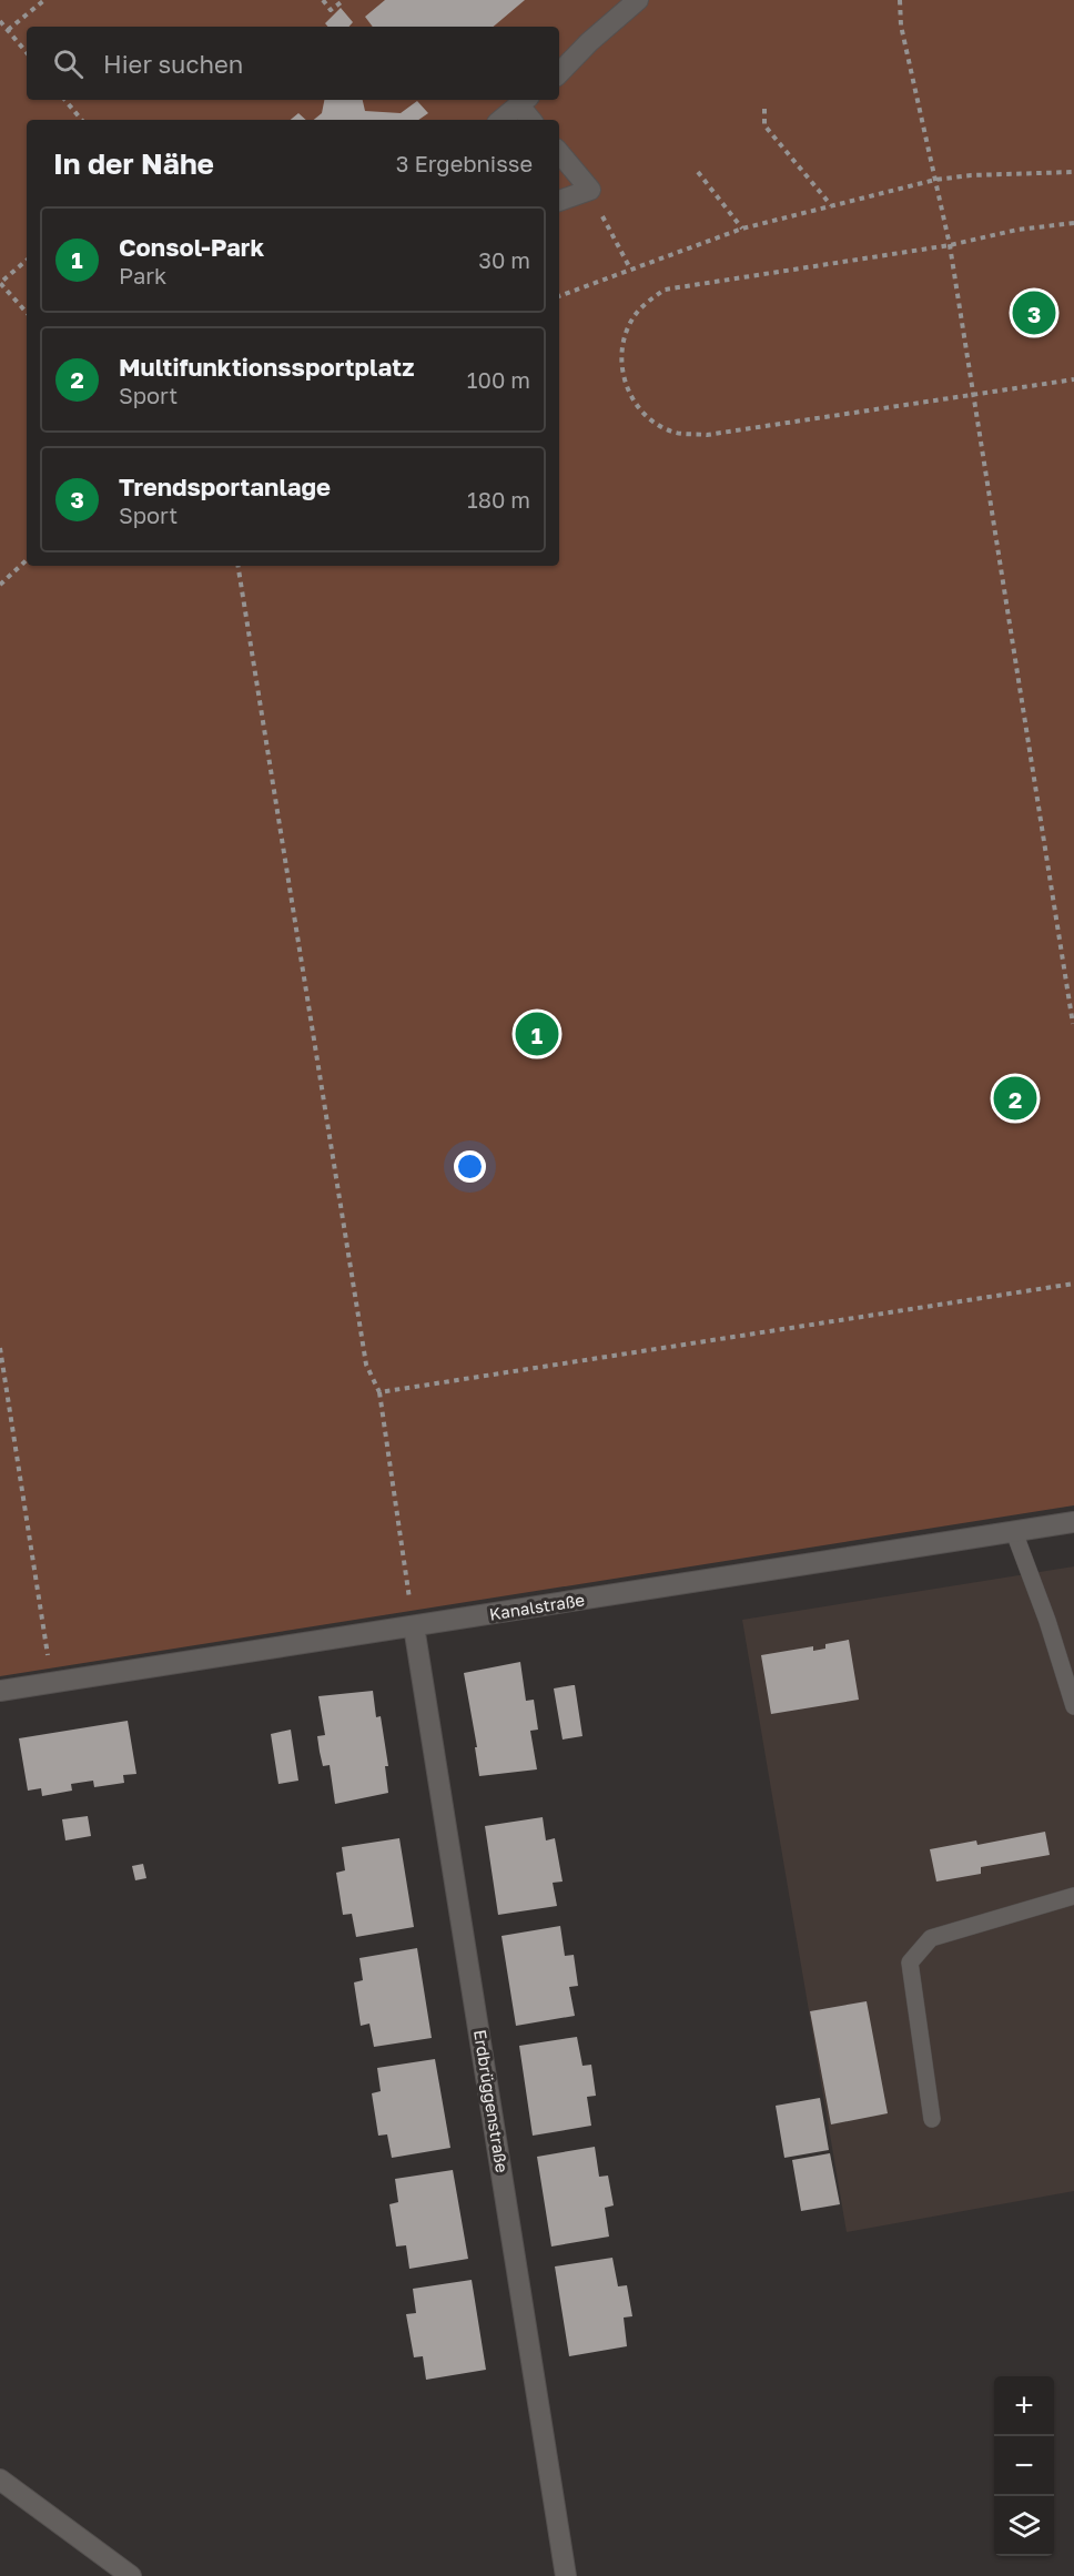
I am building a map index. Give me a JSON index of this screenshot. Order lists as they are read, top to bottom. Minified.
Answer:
{"streets":{"street":["Kanalstraße","Erdbrüggenstraße"]},"crossings":[["Kanalstraße","Erdbrüggenstraße"]],"page":{"search":"Hier suchen","heading":["In der Nähe","3 Ergebnisse"],"list":[{"mark":"1","name":"Consol-Park","note":"Park","value":"30 m"},{"mark":"2","name":"Multifunktionssportplatz","note":"Sport","value":"100 m"},{"mark":"3","name":"Trendsportanlage","note":"Sport","value":"180 m"}],"pins":["3","1","2"],"map_buttons":["+","−"]}}
